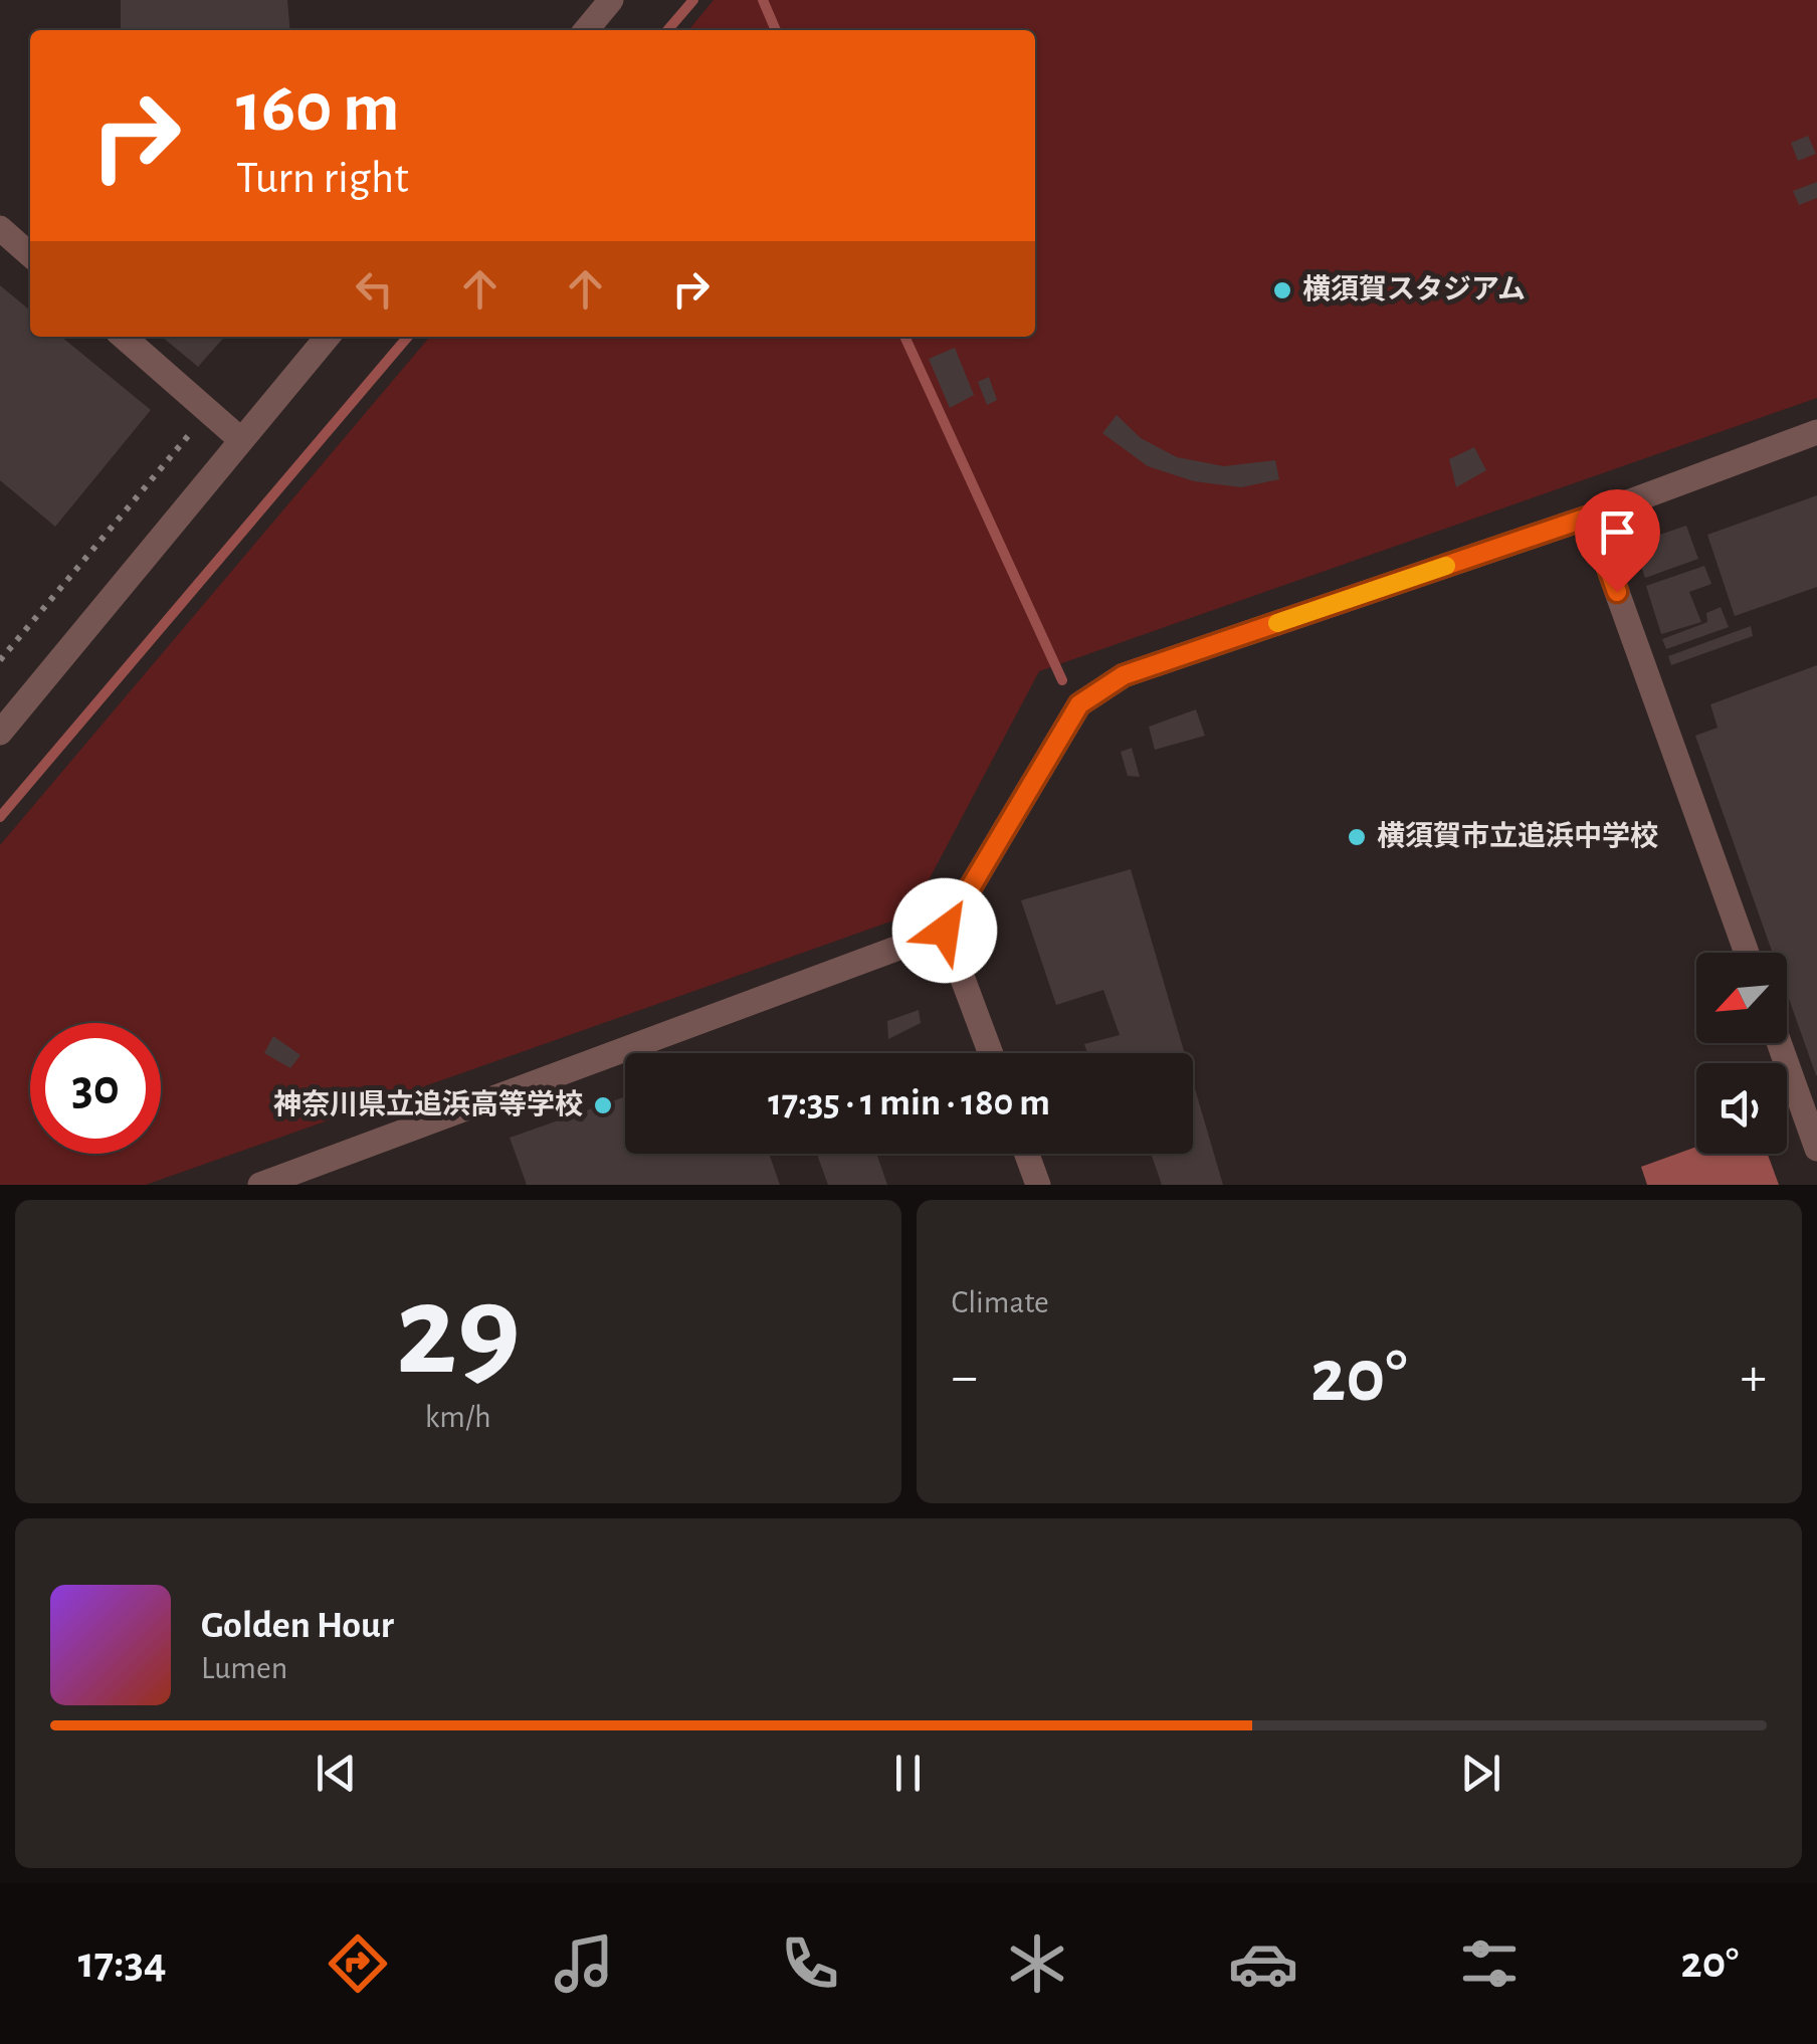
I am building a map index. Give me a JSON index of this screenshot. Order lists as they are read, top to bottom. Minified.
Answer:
{"places":["横須賀スタジアム","横須賀市立追浜中学校","神奈川県立追浜高等学校"],"north":"bottom left","page":{"turn":["160 m","Turn right"],"limit":"30","trip":"17:35 · 1 min · 180 m","tile":[["29","km/h"],"Climate"],"heat":["−","20°","+"],"song":["Golden Hour","Lumen"],"tabs":["17:34","20°"]}}
